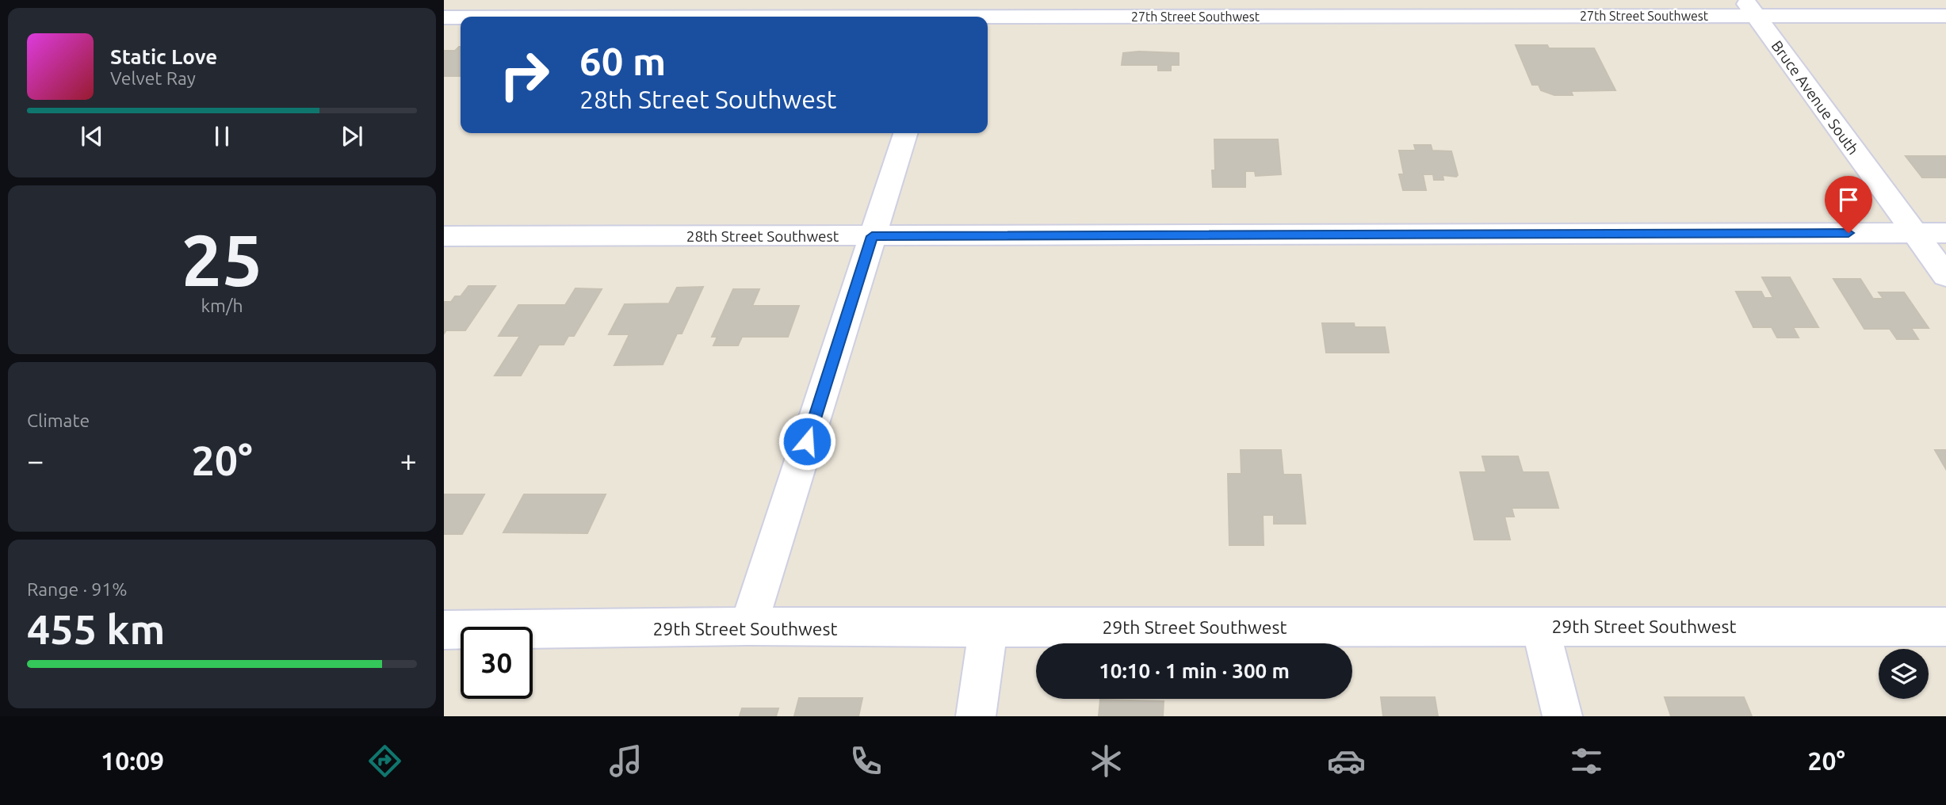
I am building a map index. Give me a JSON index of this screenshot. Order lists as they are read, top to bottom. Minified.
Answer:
{"streets":{"street":["27th Street Southwest","Bruce Avenue South","28th Street Southwest","29th Street Southwest"]},"crossings":[["27th Street Southwest","Bruce Avenue South"],["Bruce Avenue South","28th Street Southwest"]],"page":{"turn":["60 m","28th Street Southwest"],"song":["Static Love","Velvet Ray"],"tile":[["25","km/h"],"Climate",["Range · 91%","455 km"]],"heat":["−","20°","+"],"limit":"30","trip":"10:10 · 1 min · 300 m","tabs":["10:09","20°"]}}
